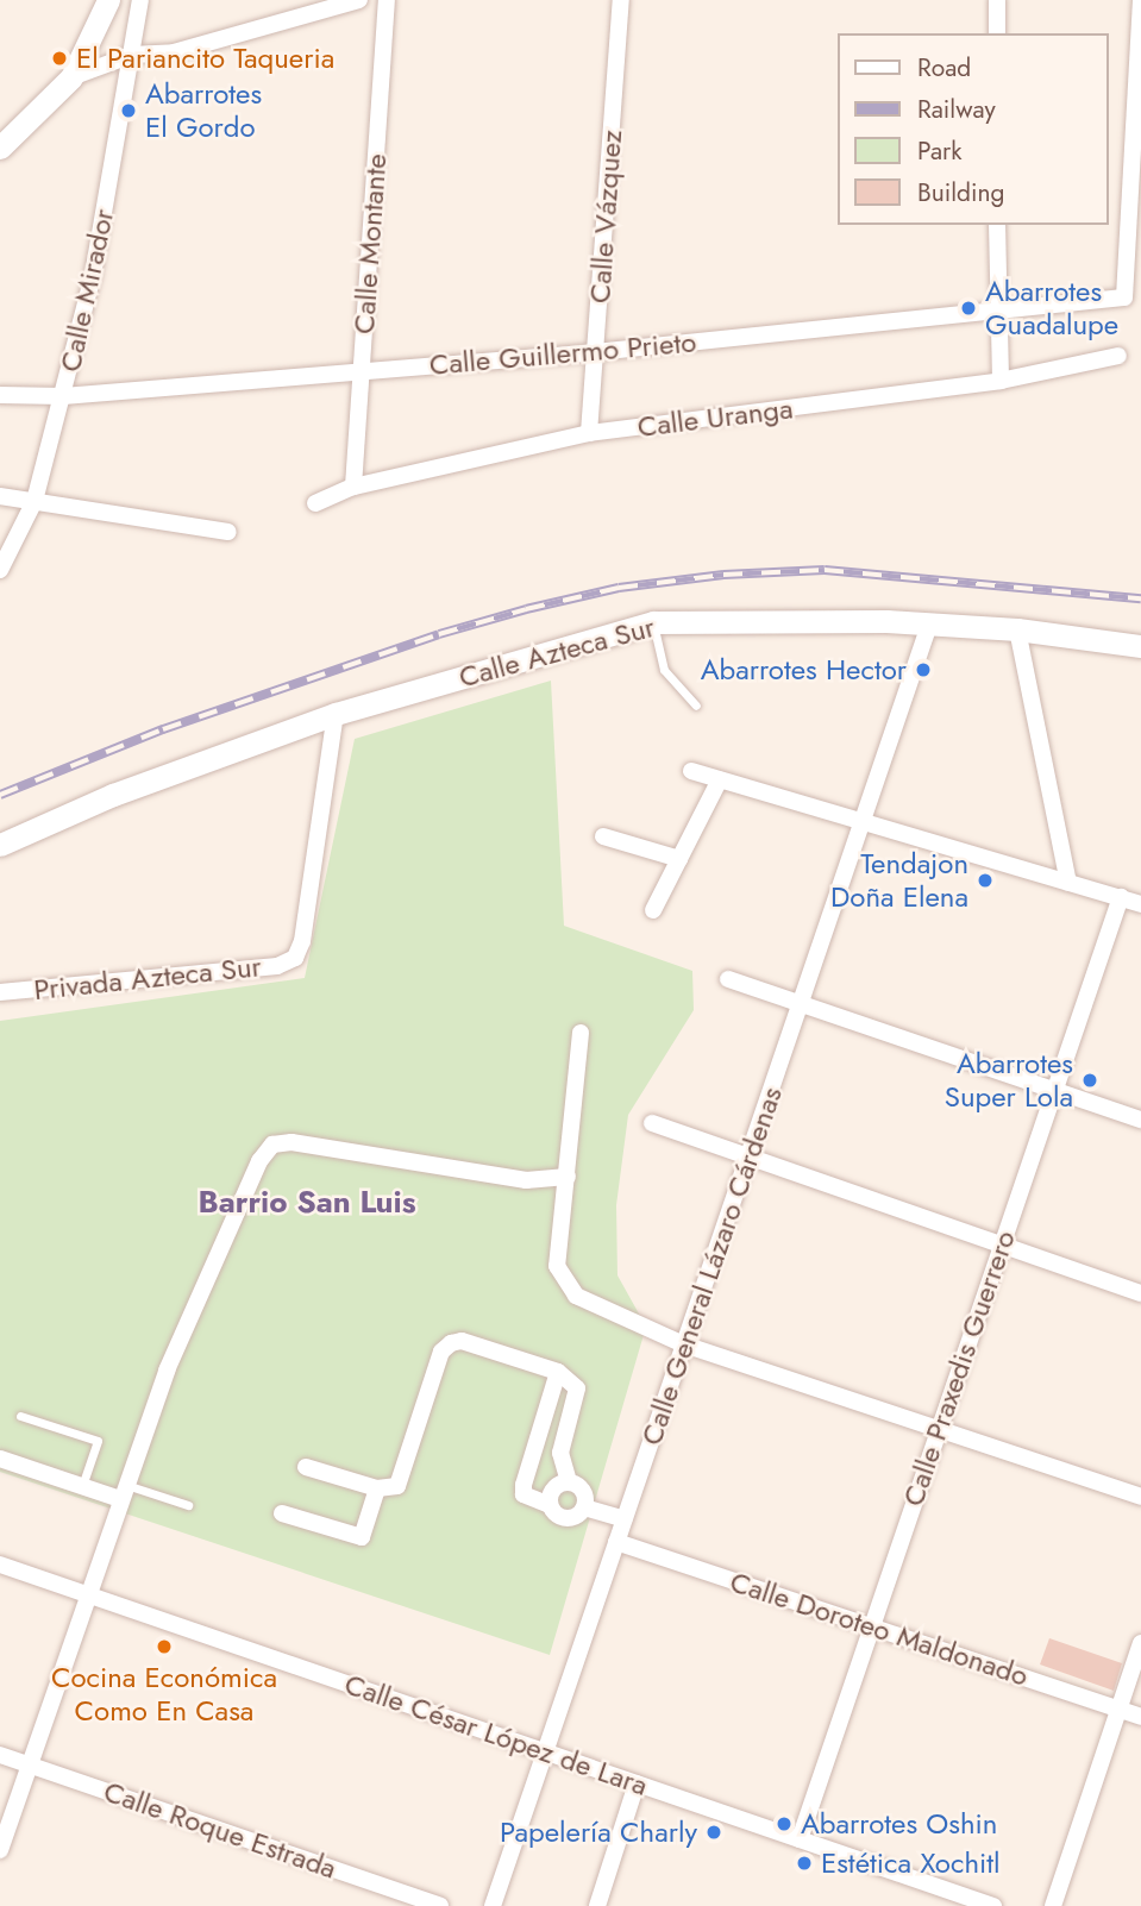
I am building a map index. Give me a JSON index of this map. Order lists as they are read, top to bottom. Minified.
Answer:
{"streets":{"street":["Calle Vázquez","Calle Montante","Calle Mirador","Calle Guillermo Prieto","Calle Uranga","Calle Azteca Sur","Privada Azteca Sur","Calle General Lázaro Cárdenas","Calle Praxedis Guerrero","Calle Doroteo Maldonado","Calle César López de Lara","Calle Roque Estrada"]},"crossings":[["Calle Vázquez","Calle Guillermo Prieto"],["Calle Vázquez","Calle Uranga"],["Calle Montante","Calle Guillermo Prieto"],["Calle Montante","Calle Uranga"],["Calle Mirador","Calle Guillermo Prieto"],["Calle Azteca Sur","Privada Azteca Sur"],["Calle Azteca Sur","Calle General Lázaro Cárdenas"],["Calle General Lázaro Cárdenas","Calle Doroteo Maldonado"],["Calle General Lázaro Cárdenas","Calle César López de Lara"],["Calle Praxedis Guerrero","Calle Doroteo Maldonado"],["Calle Praxedis Guerrero","Calle César López de Lara"]],"districts":["Barrio San Luis"],"places":["El Pariancito Taqueria","Abarrotes El Gordo","Abarrotes Guadalupe","Abarrotes Hector","Tendajon Doña Elena","Abarrotes Super Lola","Cocina Económica Como En Casa","Abarrotes Oshin","Papelería Charly","Estética Xochitl"],"legend":["Road","Railway","Park","Building"]}
